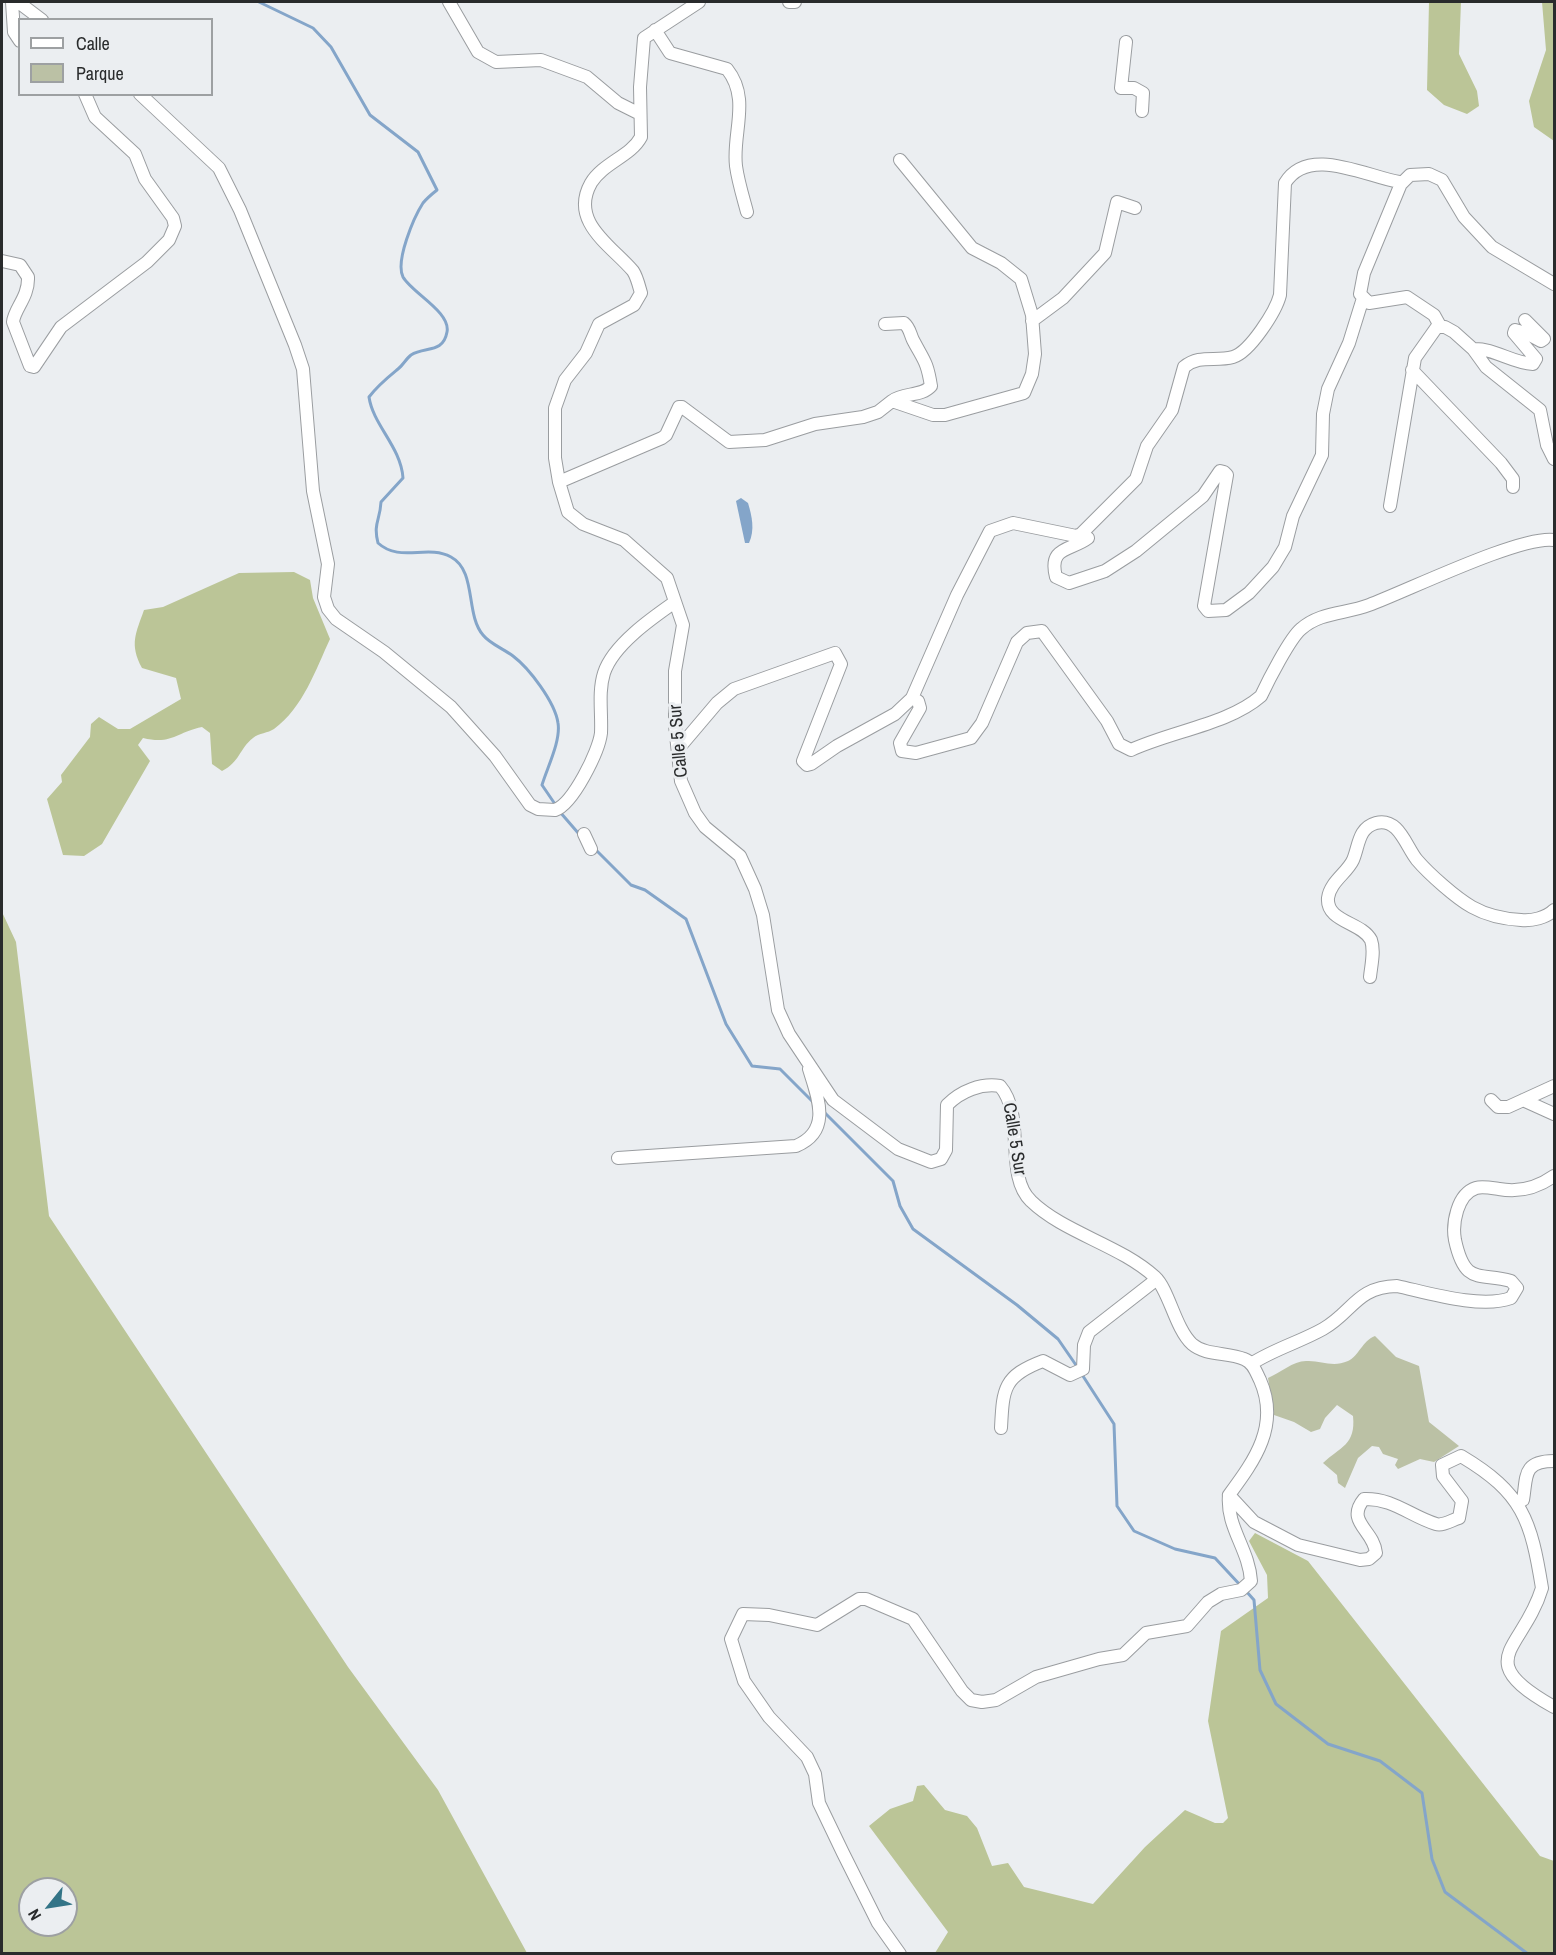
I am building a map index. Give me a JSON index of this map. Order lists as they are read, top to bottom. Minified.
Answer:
{"streets":{"street":["Calle 5 Sur"]},"legend":["Calle","Parque"],"north":"bottom left"}
